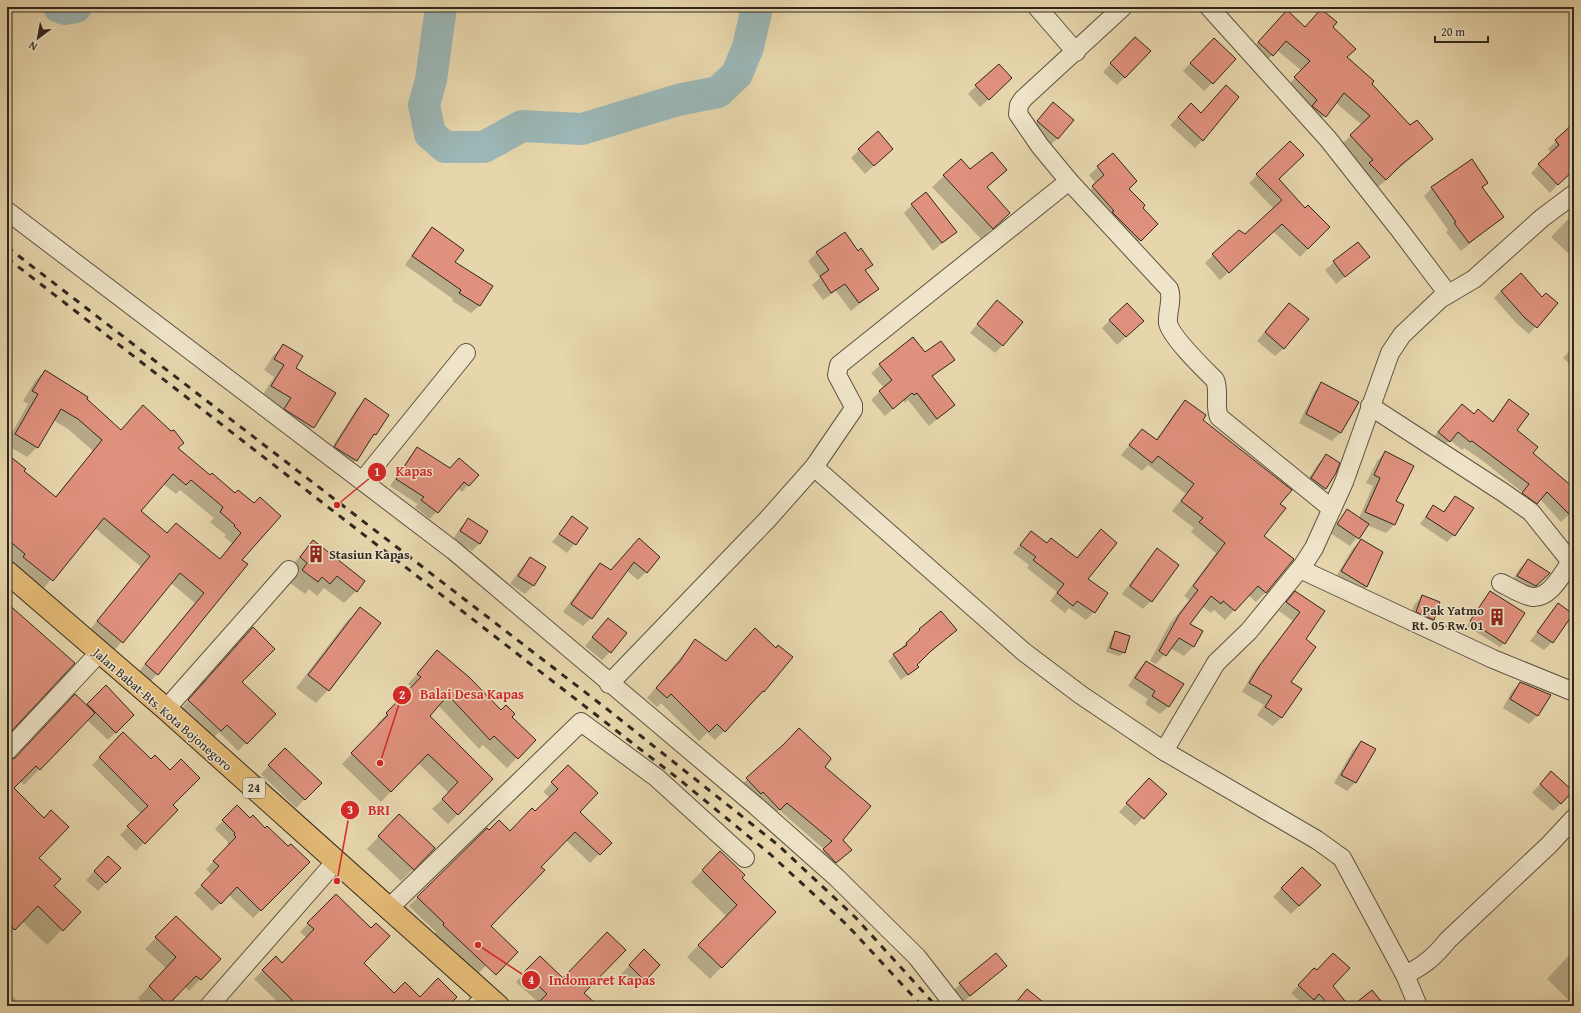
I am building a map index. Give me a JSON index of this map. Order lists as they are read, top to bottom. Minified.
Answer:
{"streets":{"highway":["Jalan Babat-Bts. Kota Bojonegoro","24"]},"places":{"other":["Kapas","Balai Desa Kapas","BRI","Indomaret Kapas"],"building":["Stasiun Kapas","Pak Yatmo Rt. 05 Rw. 01"]},"scale_bar":"20 m","north":"bottom left"}
